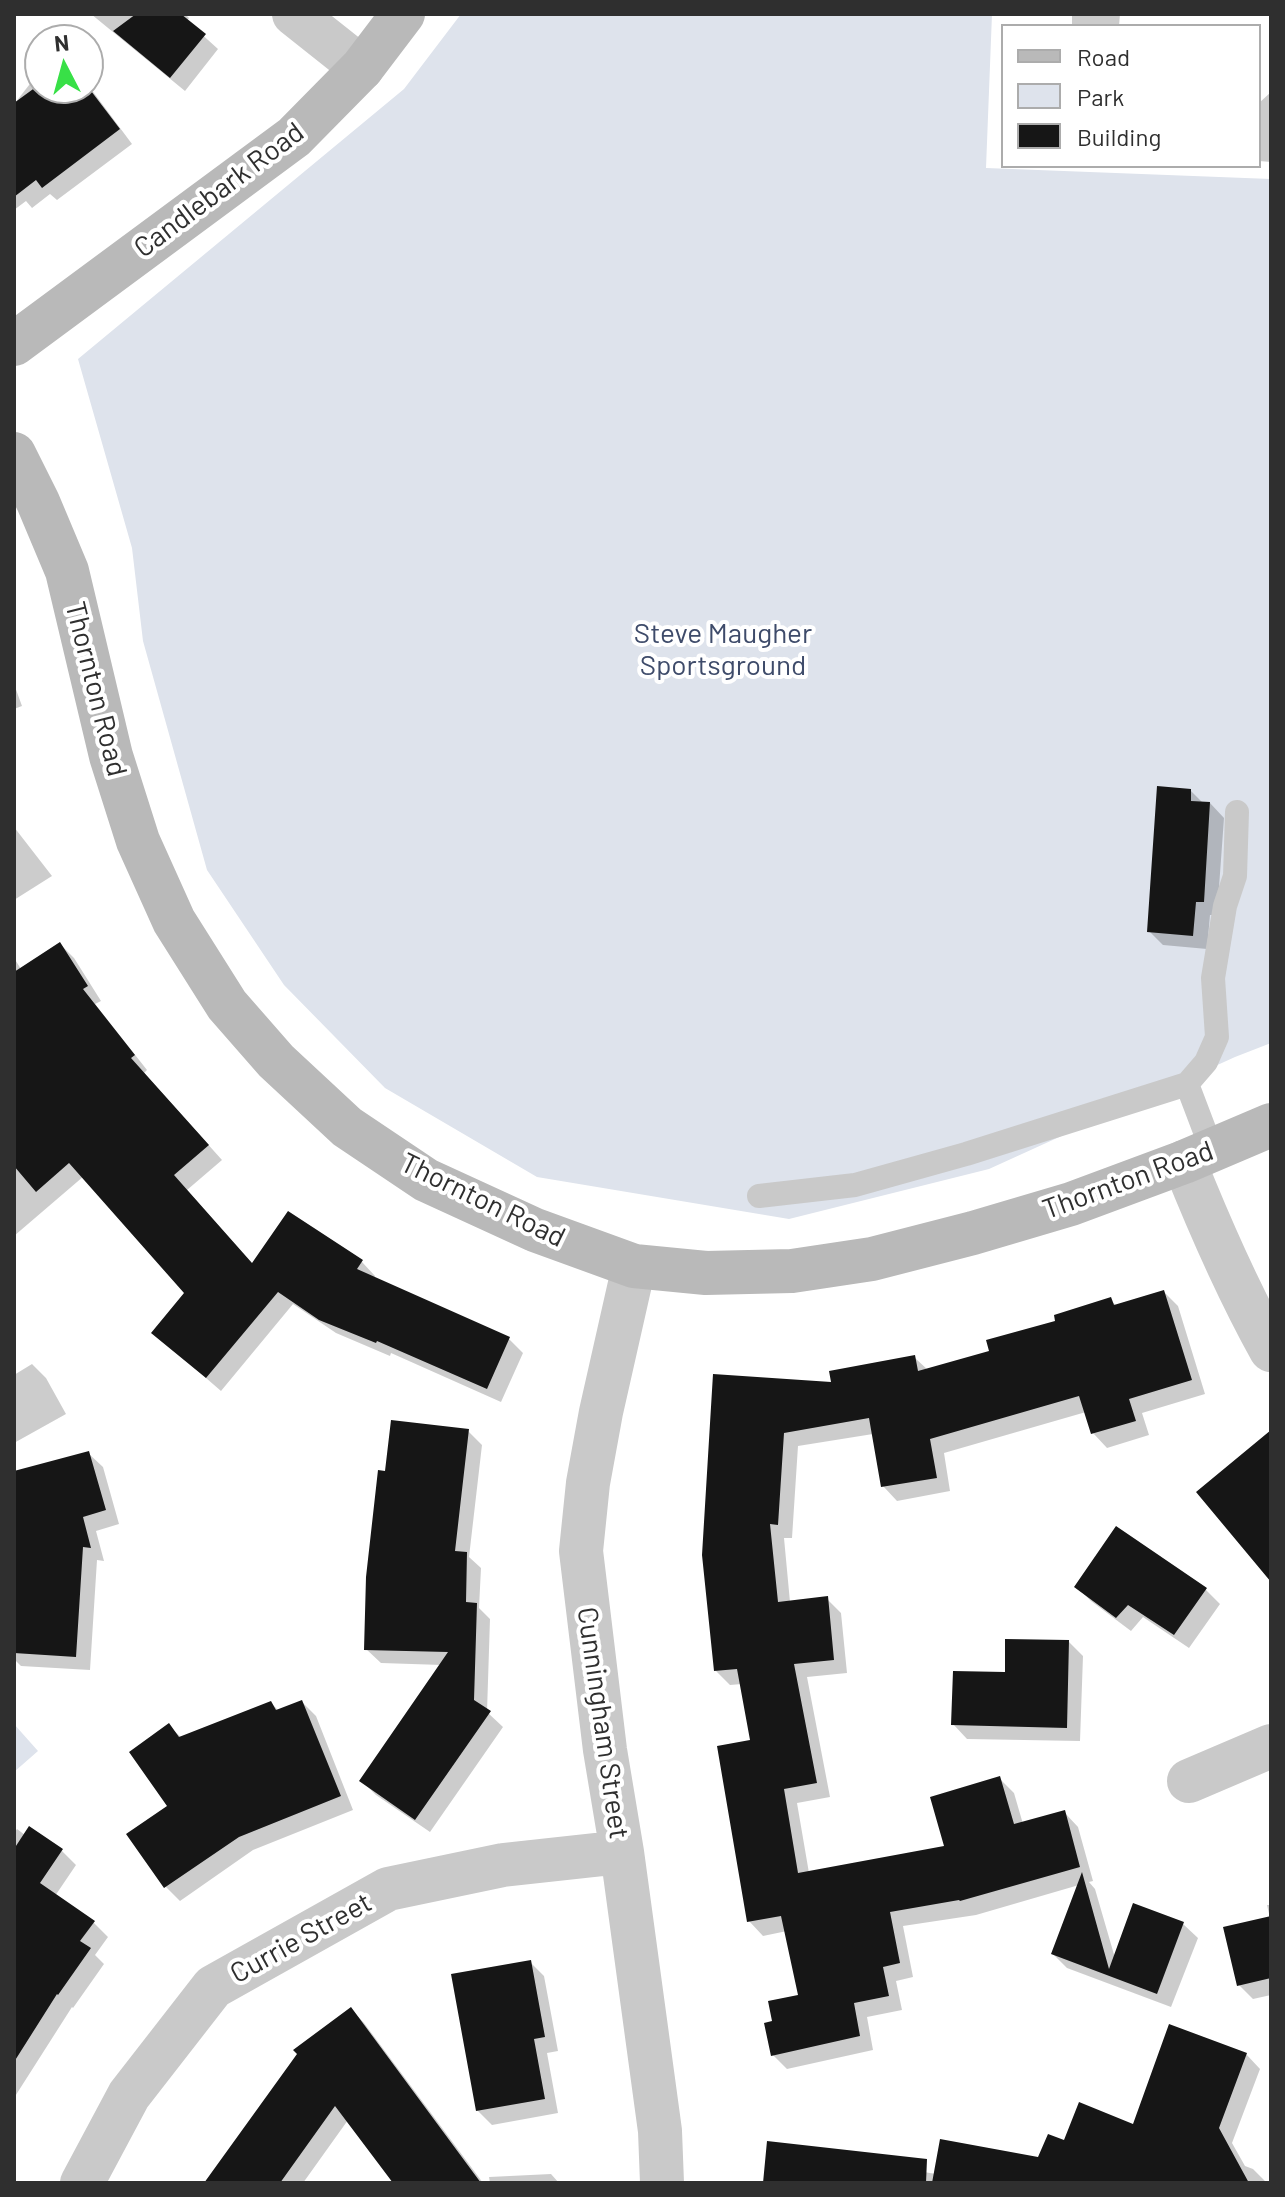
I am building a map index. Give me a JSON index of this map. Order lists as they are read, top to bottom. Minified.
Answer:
{"streets":{"street":["Candlebark Road","Thornton Road","Cunningham Street","Currie Street"]},"crossings":[["Thornton Road","Cunningham Street"],["Cunningham Street","Currie Street"]],"parks":["Steve Maugher Sportsground"],"legend":["Road","Park","Building"],"north":"top"}
